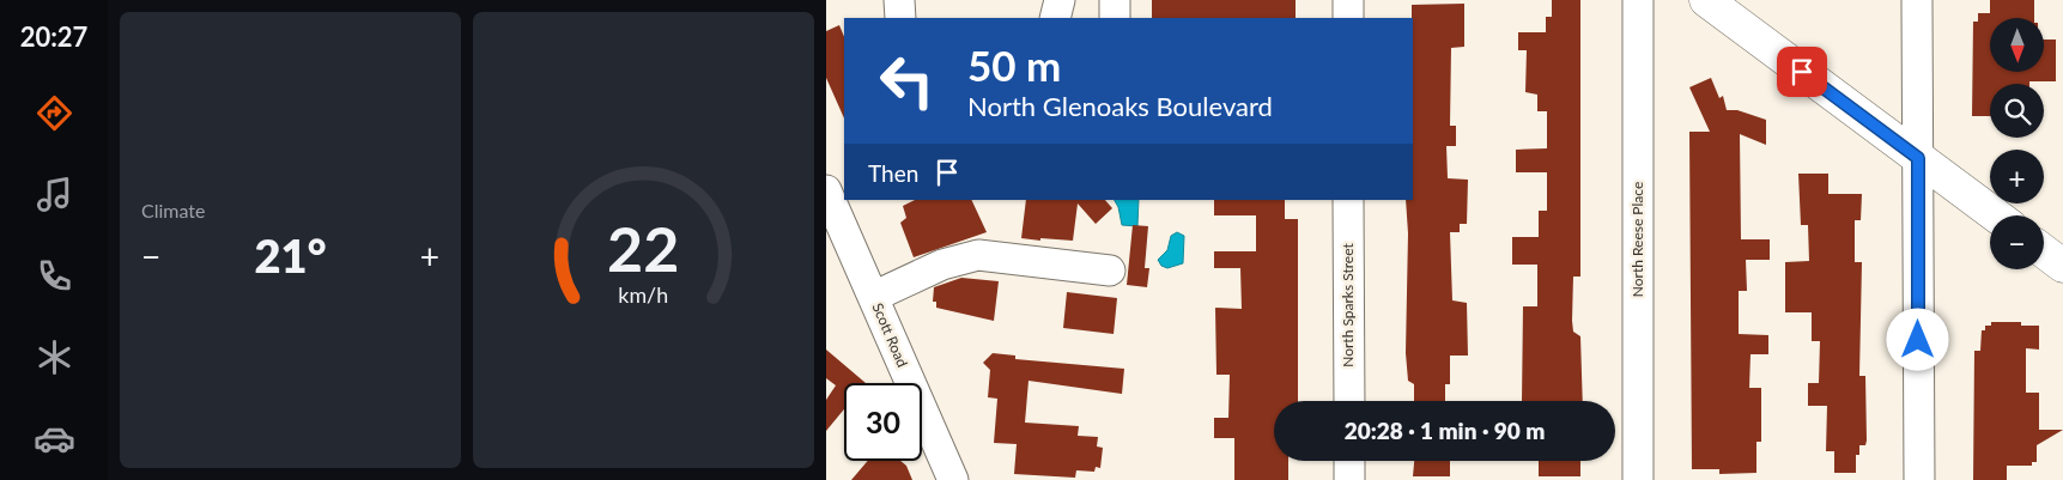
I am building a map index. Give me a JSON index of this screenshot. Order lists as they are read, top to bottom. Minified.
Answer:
{"streets":{"street":["North Reese Place","North Sparks Street","Scott Road"]},"north":"bottom","page":{"tabs":"20:27","tile":"Climate","map_buttons":["+","−"],"turn":["50 m","North Glenoaks Boulevard"],"then":"Then","heat":["−","21°","+"],"limit":"30","trip":"20:28 · 1 min · 90 m","gauge":["22","km/h"]}}
